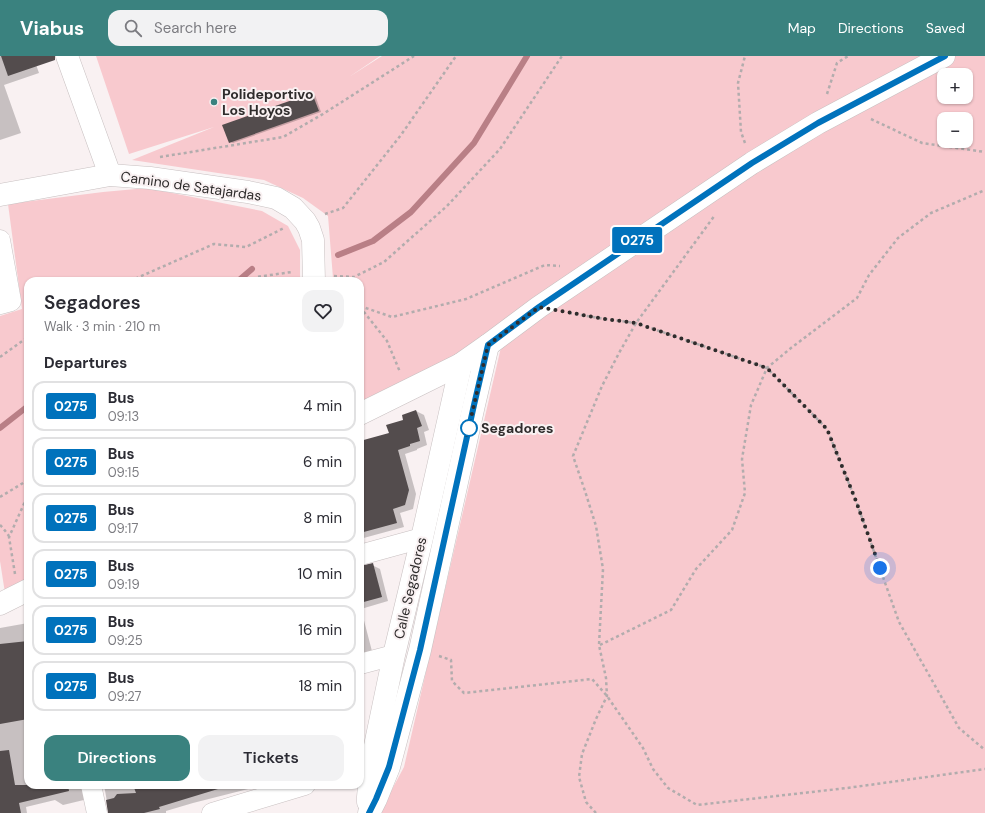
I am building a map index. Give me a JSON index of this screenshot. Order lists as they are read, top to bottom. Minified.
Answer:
{"streets":{"street":["Camino de Satajardas","Calle Segadores"]},"places":["Polideportivo Los Hoyos","Segadores"],"lines":["bus line 0275"],"page":{"header":"Viabus","search":"Search here","nav":["Map","Directions","Saved"],"on_map":"0275","map_buttons":["+","−"],"heading":[["Segadores","Walk · 3 min · 210 m"],"Departures"],"list":[{"mark":"0275","name":"Bus","note":"09:13","value":"4 min"},{"mark":"0275","name":"Bus","note":"09:15","value":"6 min"},{"mark":"0275","name":"Bus","note":"09:17","value":"8 min"},{"mark":"0275","name":"Bus","note":"09:19","value":"10 min"},{"mark":"0275","name":"Bus","note":"09:25","value":"16 min"},{"mark":"0275","name":"Bus","note":"09:27","value":"18 min"}],"buttons":["Directions","Tickets"]}}
